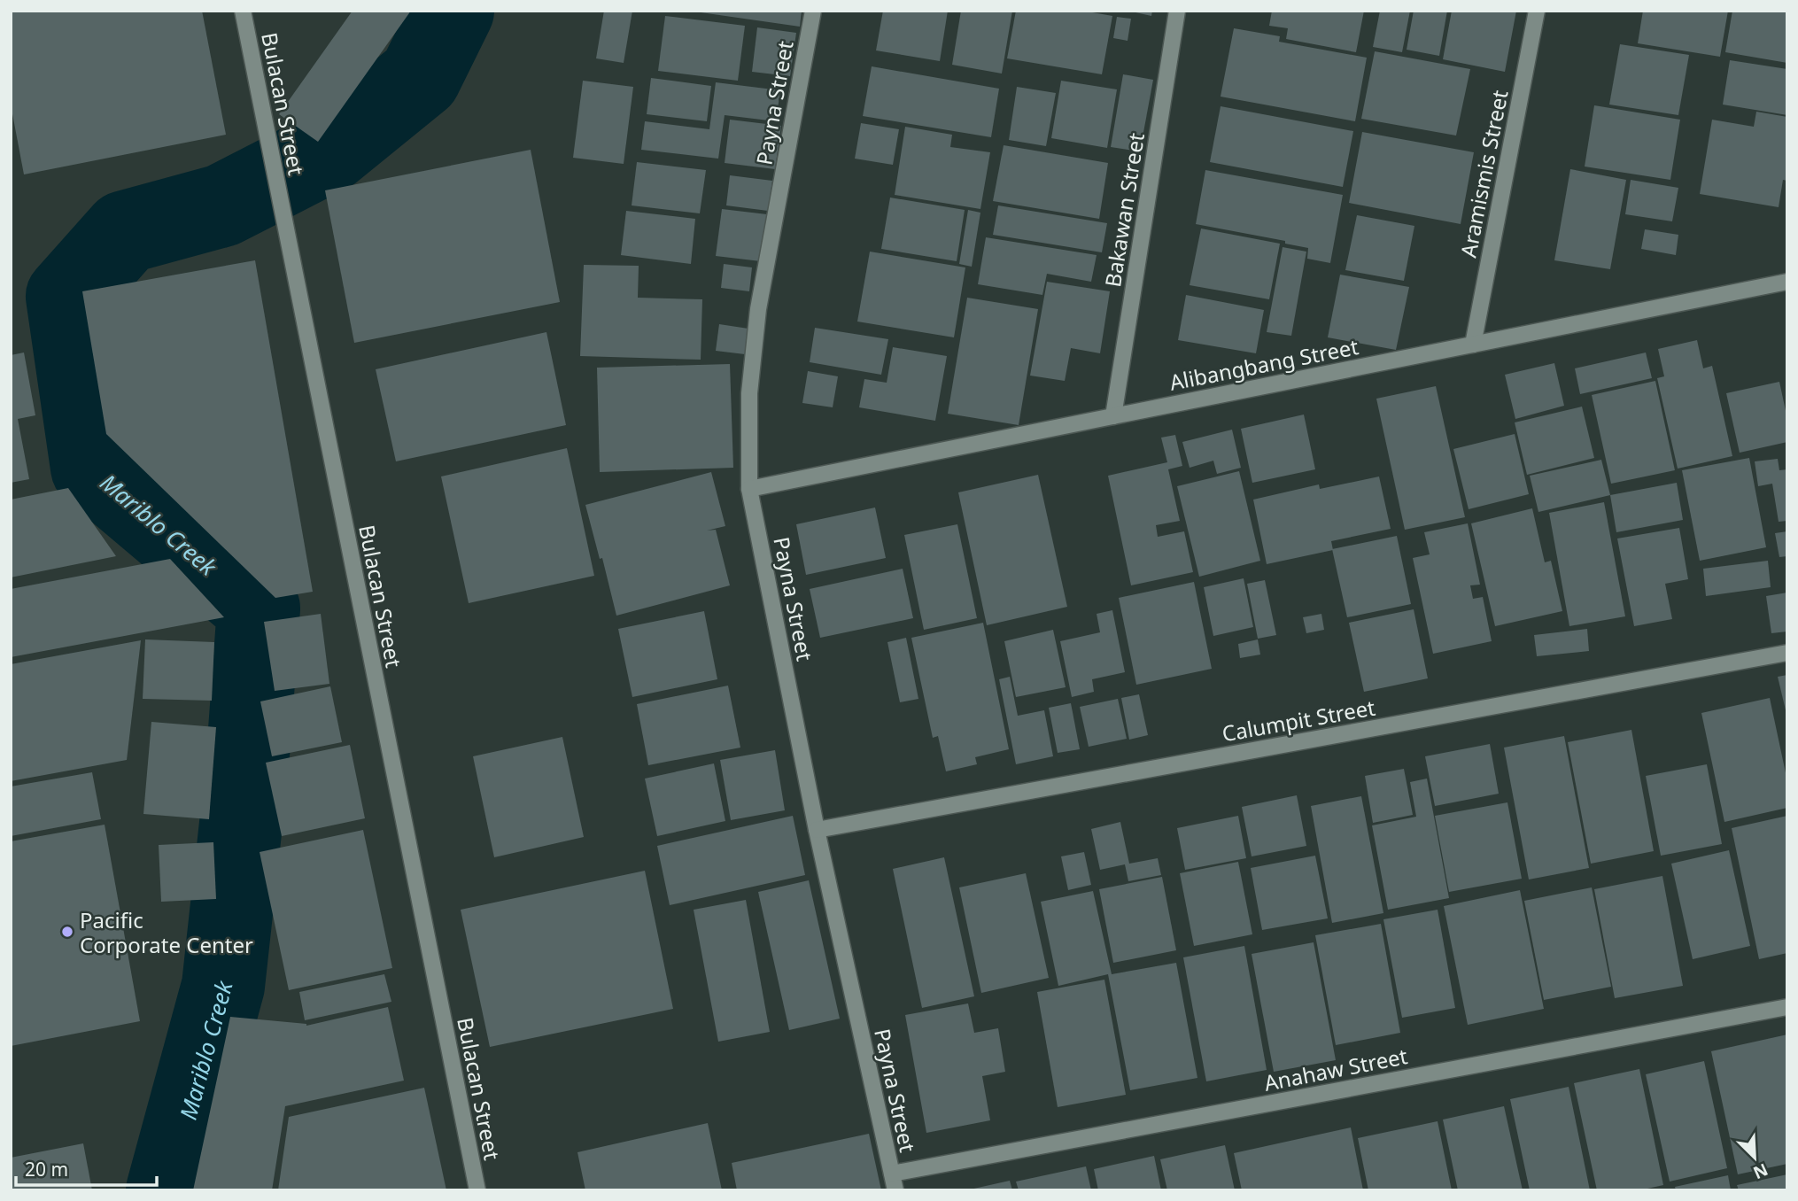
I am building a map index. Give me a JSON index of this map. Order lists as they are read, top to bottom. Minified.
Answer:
{"streets":{"street":["Payna Street","Bulacan Street","Aramismis Street","Bakawan Street","Alibangbang Street","Calumpit Street","Anahaw Street"]},"crossings":[["Payna Street","Alibangbang Street"],["Payna Street","Calumpit Street"],["Payna Street","Anahaw Street"],["Aramismis Street","Alibangbang Street"],["Bakawan Street","Alibangbang Street"]],"water":["Mariblo Creek"],"places":["Pacific Corporate Center"],"scale_bar":"20 m","north":"bottom right"}
